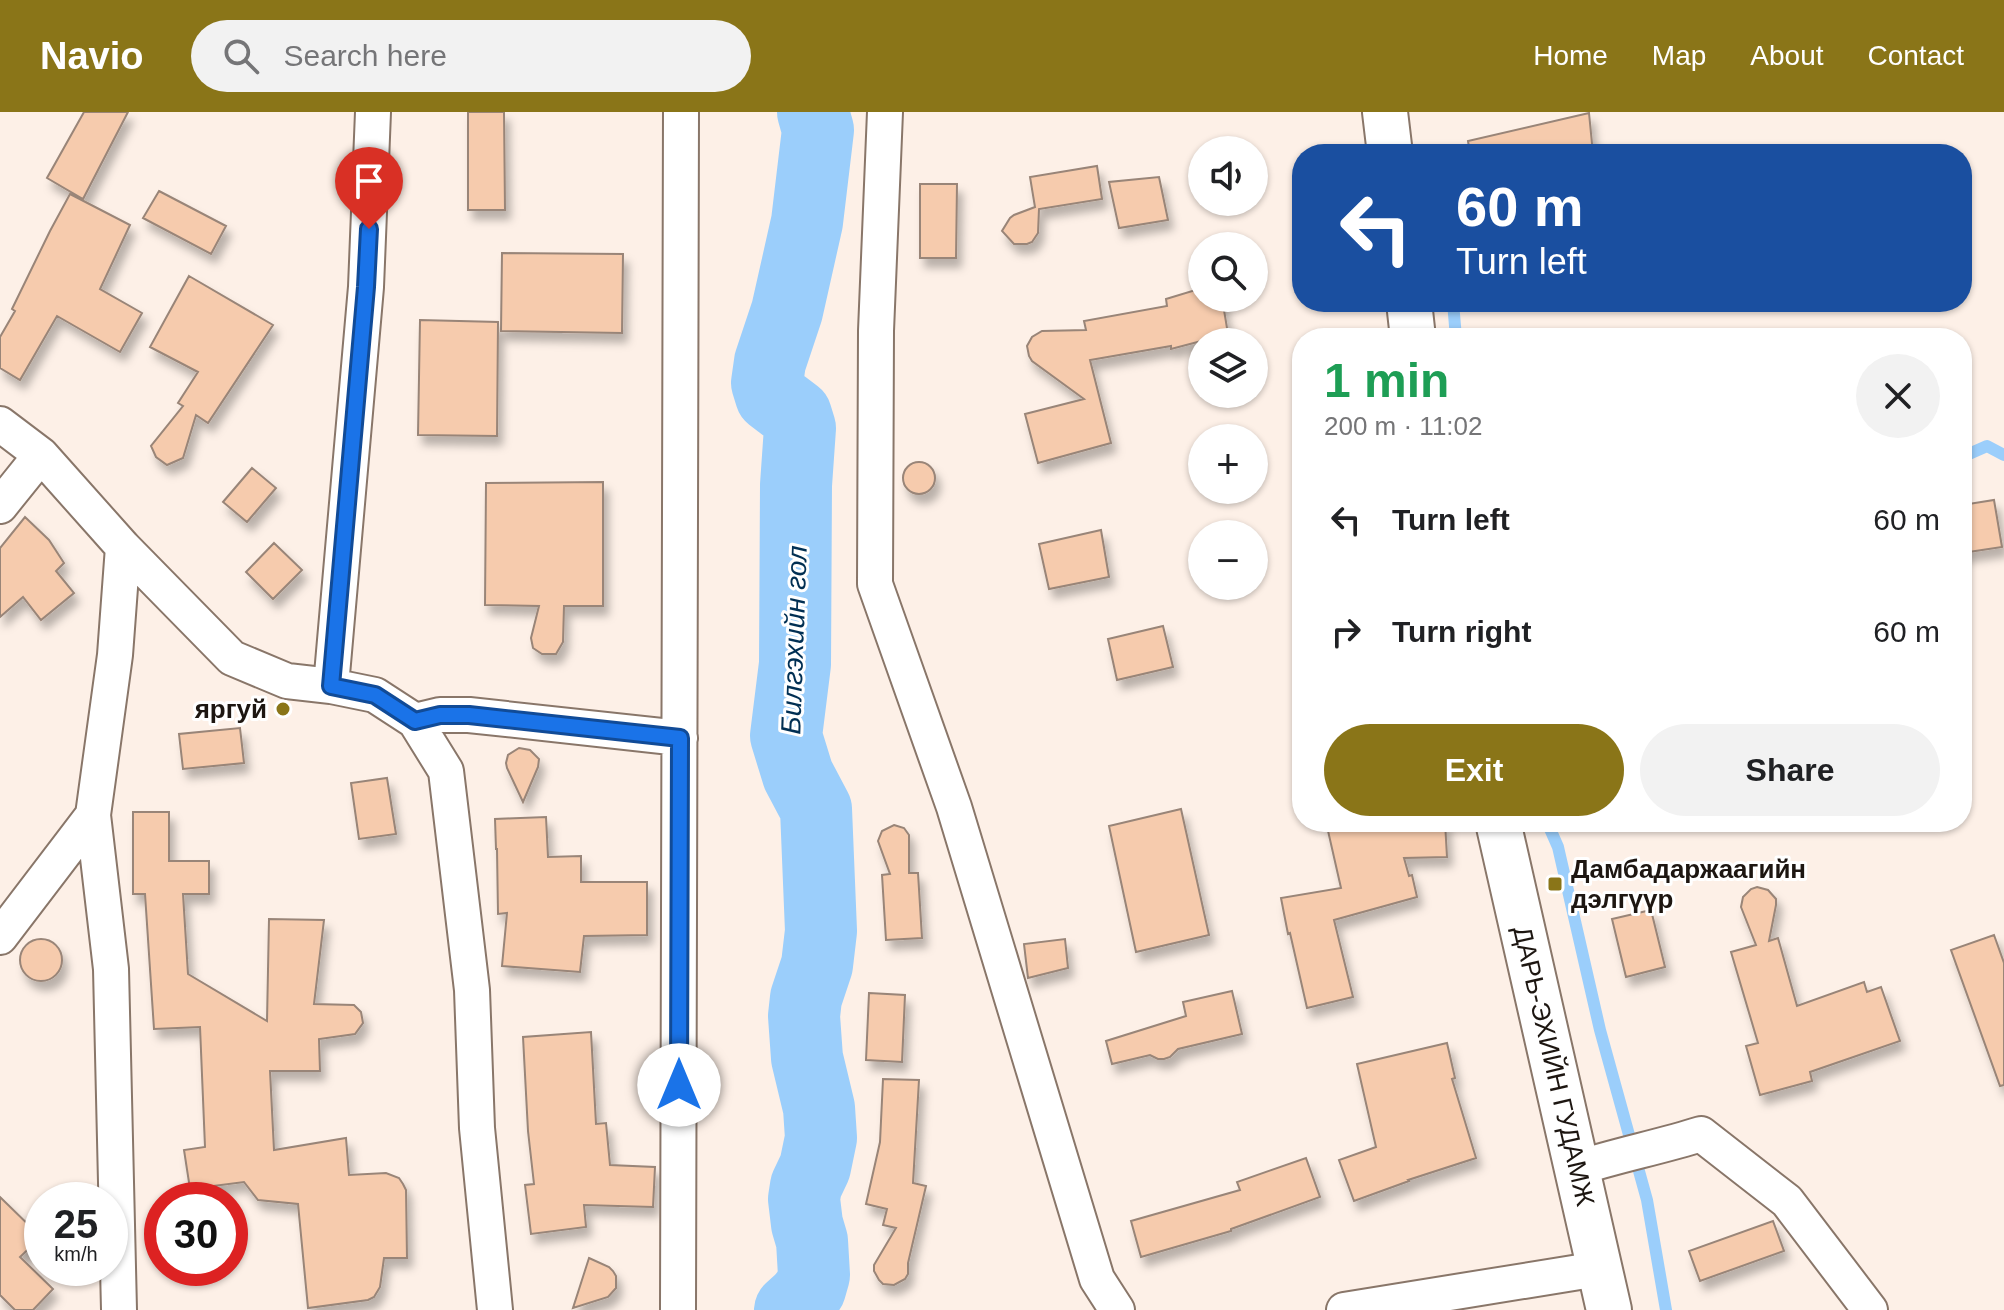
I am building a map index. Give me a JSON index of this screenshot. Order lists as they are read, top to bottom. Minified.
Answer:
{"streets":{"main road":["ДАРЬ-ЭХИЙН ГУДАМЖ"]},"water":["Билгэхийн гол"],"places":{"other":["яргуй"],"transit":["Дамбадаржаагийн дэлгүүр"]},"page":{"header":"Navio","search":"Search here","nav":["Home","Map","About","Contact"],"map_buttons":["+","−"],"turn":["60 m","Turn left"],"heading":["1 min","200 m · 11:02"],"list":[{"name":"Turn left","value":"60 m"},{"name":"Turn right","value":"60 m"}],"buttons":["Exit","Share"],"speed":"25 km/h","limit":"30"}}
